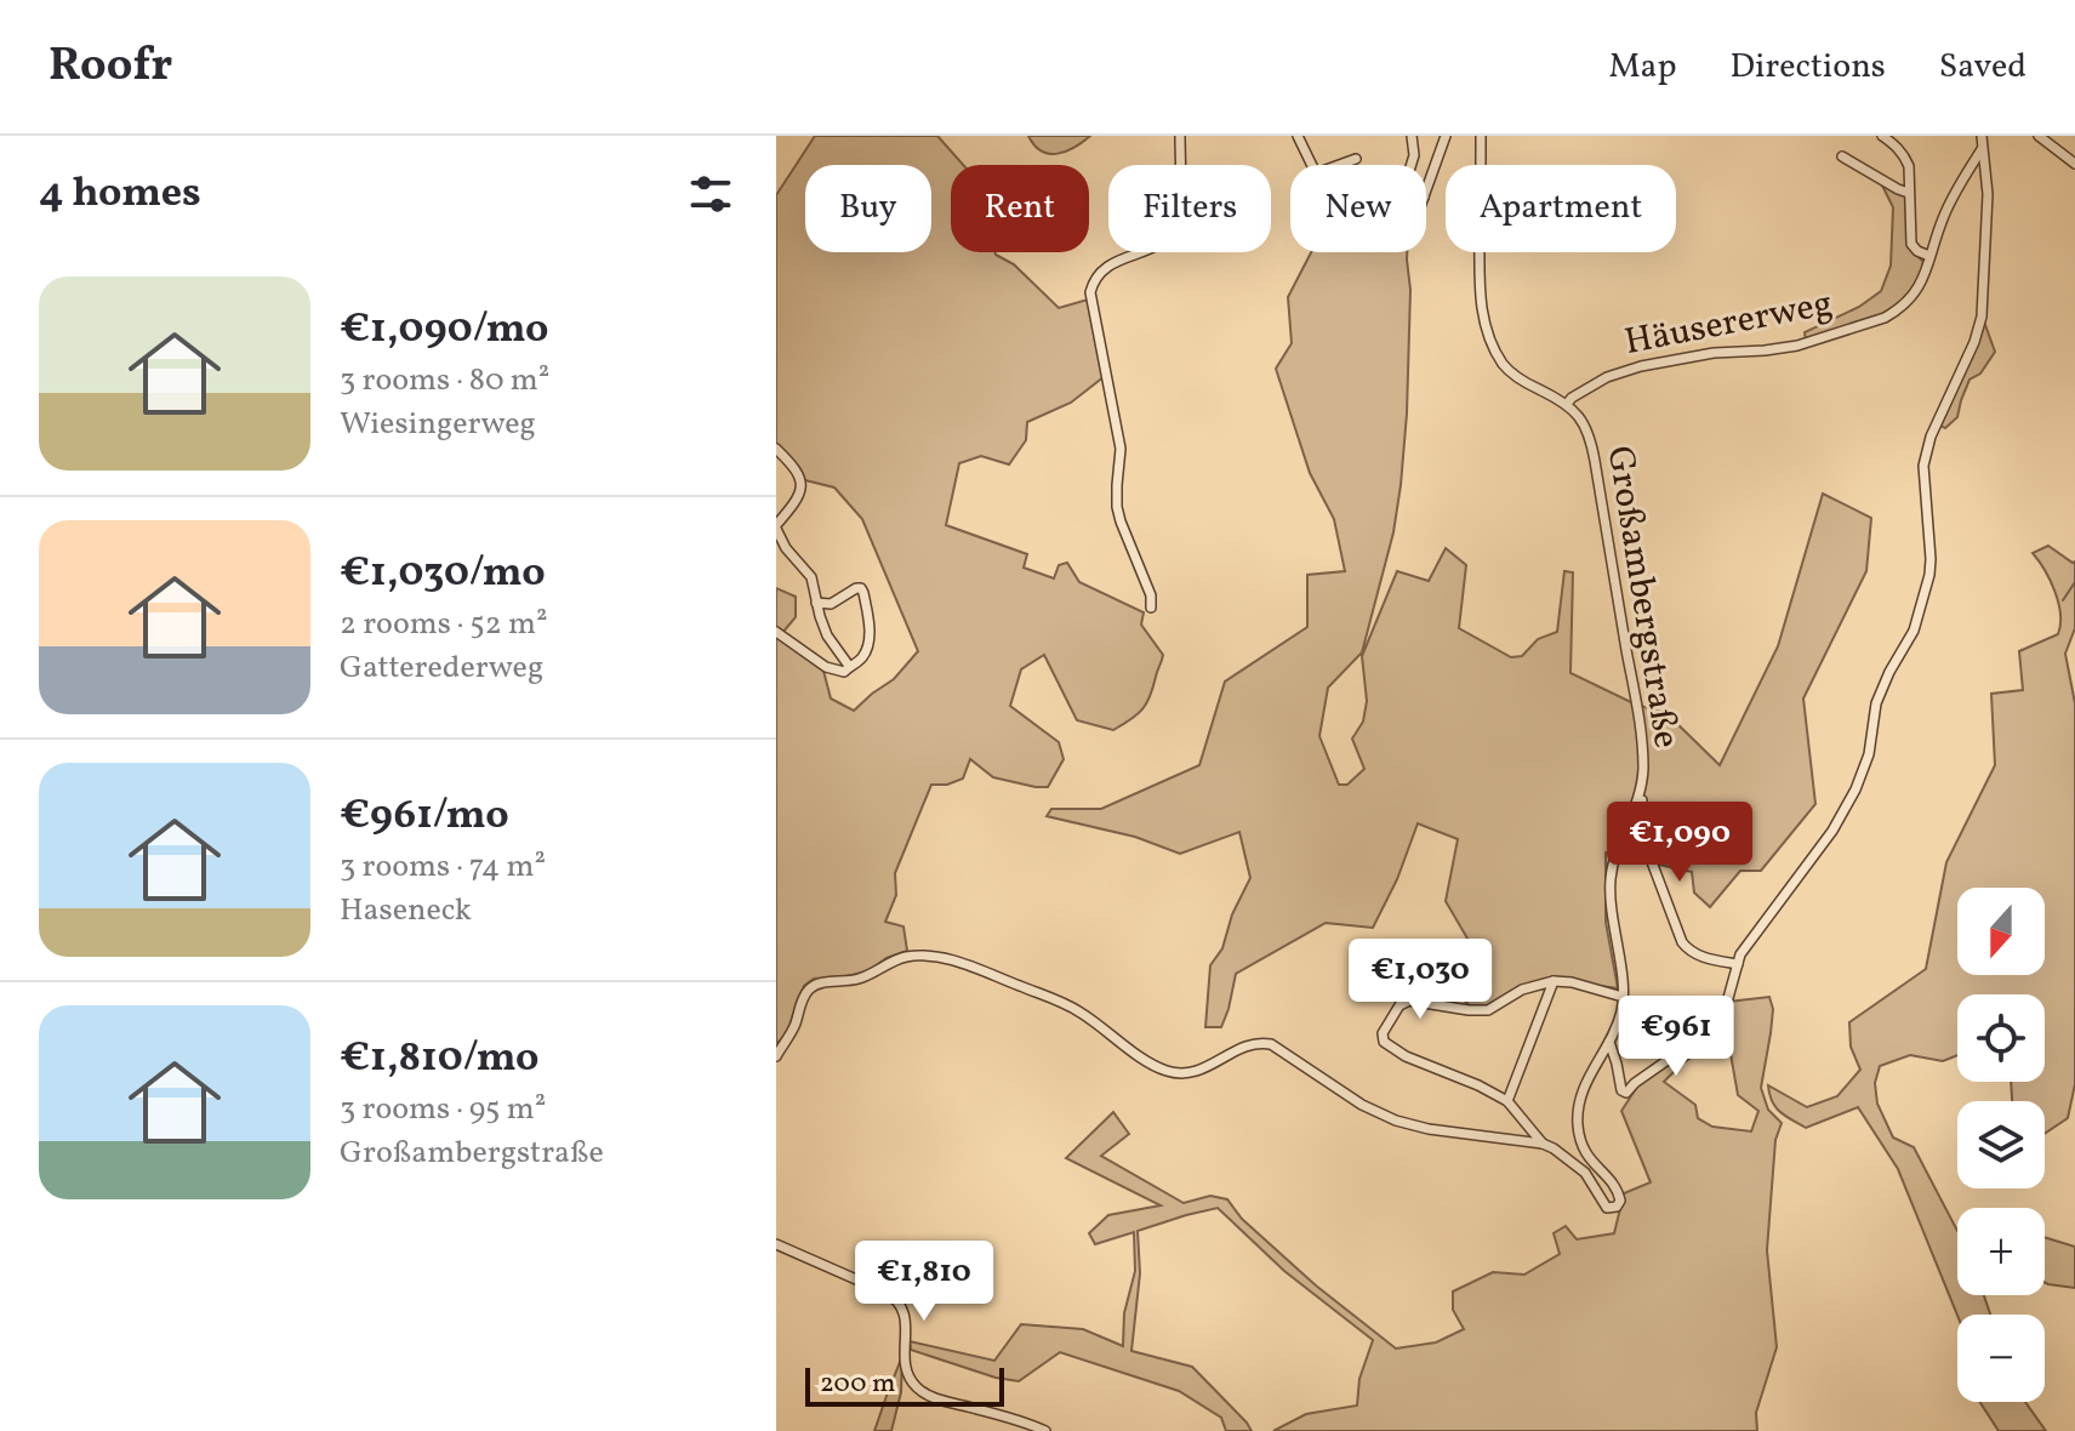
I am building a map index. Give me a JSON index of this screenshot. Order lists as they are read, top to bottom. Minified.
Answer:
{"streets":{"street":["Häusererweg","Großambergstraße"]},"crossings":[["Häusererweg","Großambergstraße"]],"scale_bar":"200 m","north":"bottom","page":{"header":"Roofr","nav":["Map","Directions","Saved"],"heading":"4 homes","chip":["Buy","Rent","Filters","New","Apartment"],"list":[{"name":"€1,090/mo","note":"3 rooms · 80 m² · Wiesingerweg"},{"name":"€1,030/mo","note":"2 rooms · 52 m² · Gatterederweg"},{"name":"€961/mo","note":"3 rooms · 74 m² · Haseneck"},{"name":"€1,810/mo","note":"3 rooms · 95 m² · Großambergstraße"}],"price":["€1,090","€1,030","€961","€1,810"],"map_buttons":["+","−"],"scale":"200 m"}}
